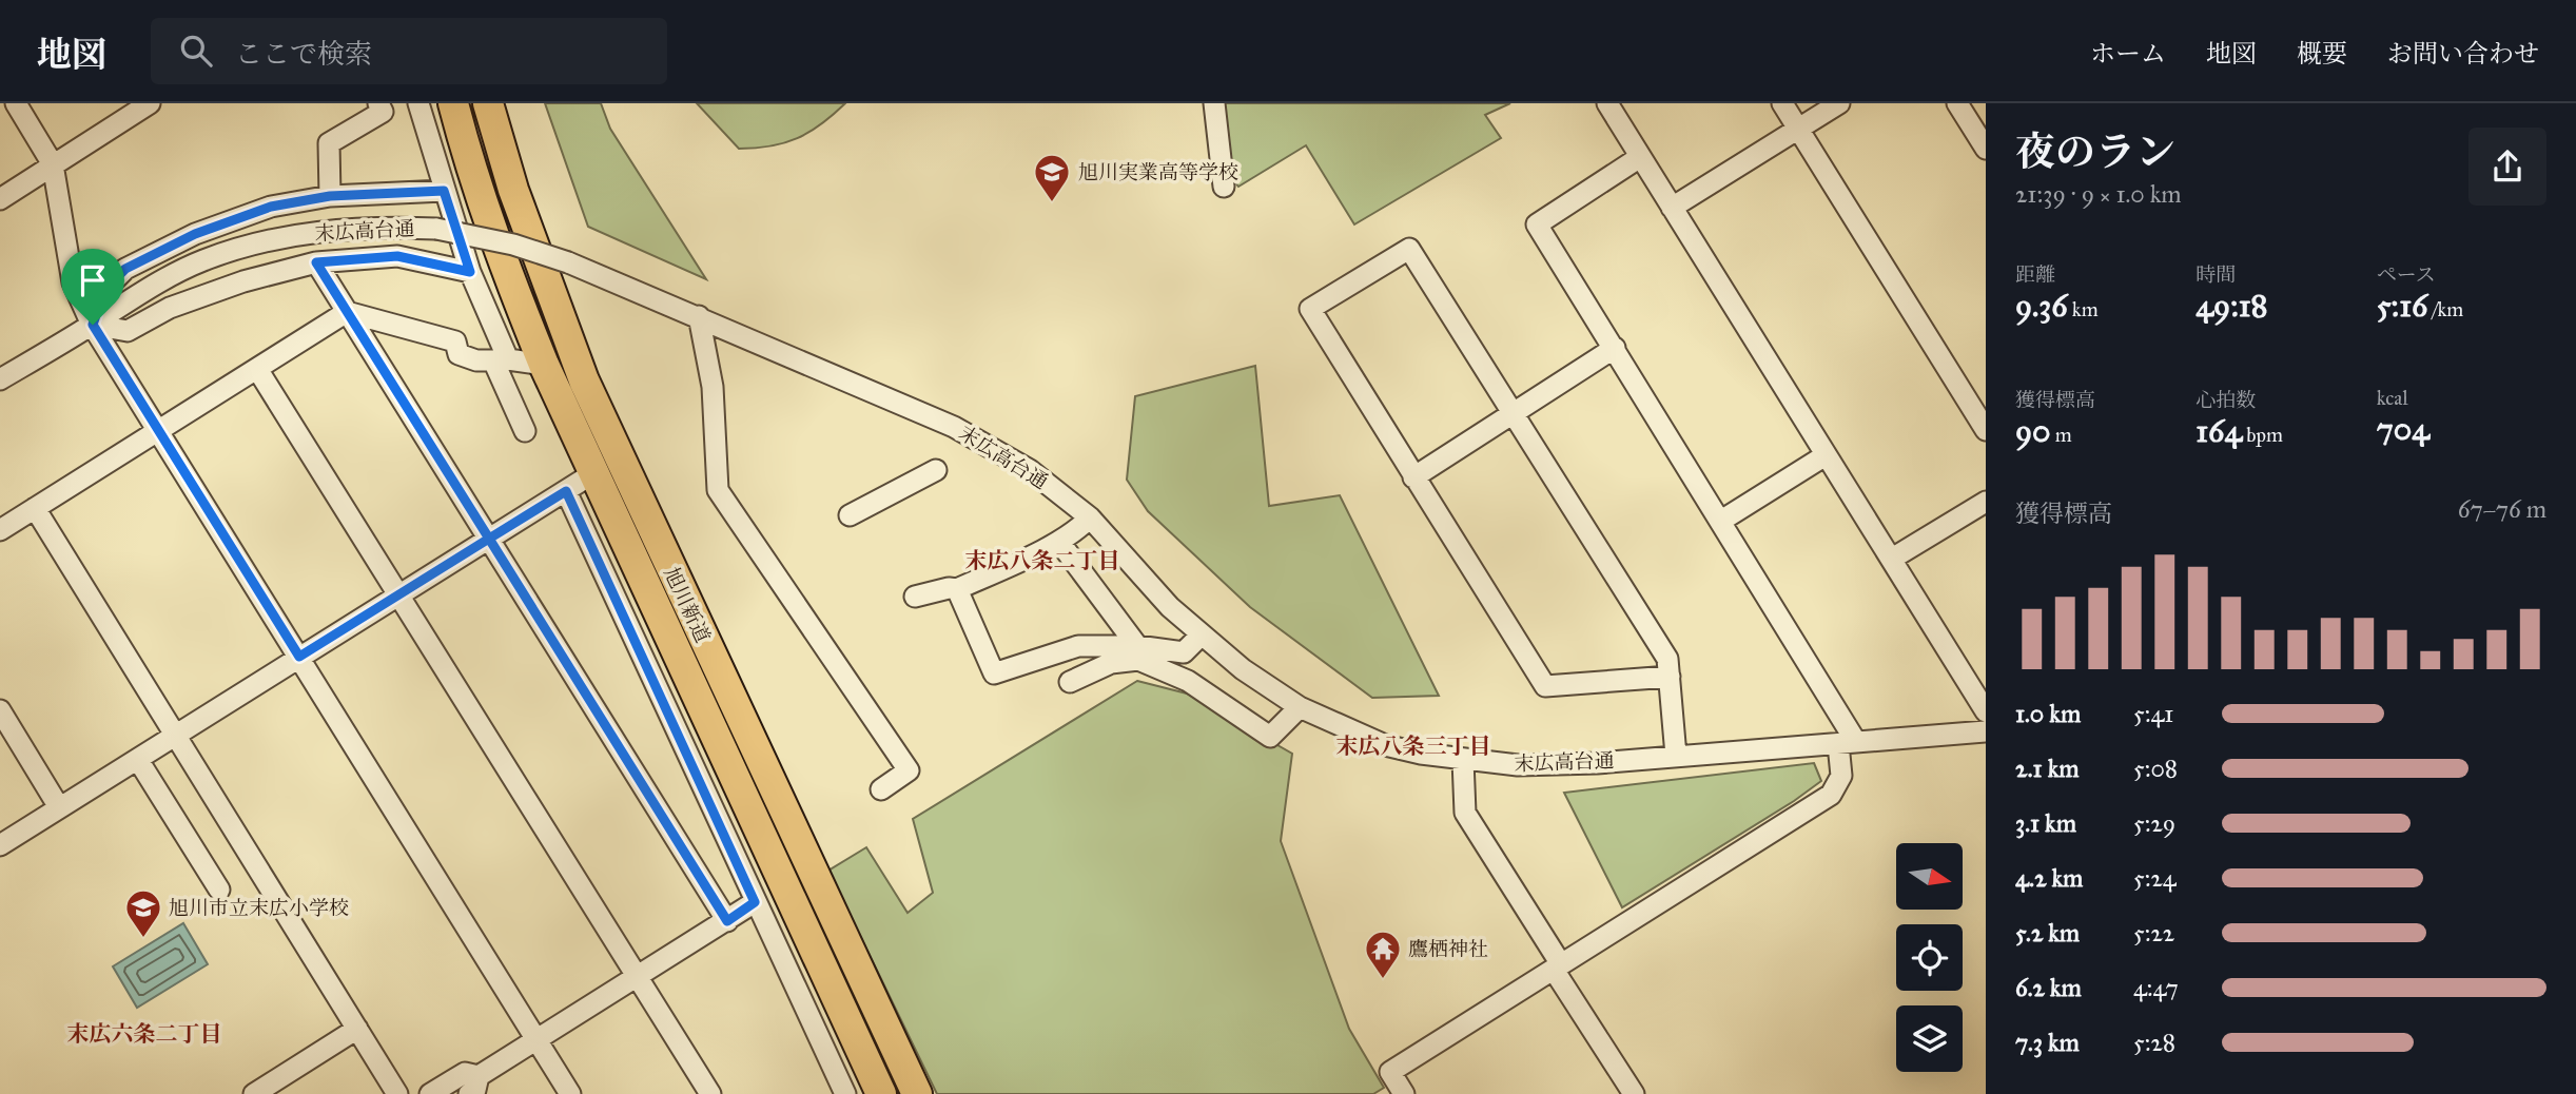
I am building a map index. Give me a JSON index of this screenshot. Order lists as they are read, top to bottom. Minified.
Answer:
{"streets":{"highway":["旭川新道"],"street":["末広高台通"]},"districts":["末広八条二丁目","末広八条三丁目","末広六条二丁目"],"places":{"school or university":["旭川実業高等学校","旭川市立末広小学校"],"temple":["鷹栖神社"]},"north":"right","page":{"header":"地図","search":"ここで検索","nav":["ホーム","地図","概要","お問い合わせ"],"heading":["夜のラン","21:39 · 9 × 1.0 km"],"stats":[["距離","9.36 km"],["時間","49:18"],["ペース","5:16 /km"],["獲得標高","90 m"],["心拍数","164 bpm"],["kcal","704"]],"chart":["獲得標高","67–76 m"],"list":[{"name":"1.0 km","note":"5:41"},{"name":"2.1 km","note":"5:08"},{"name":"3.1 km","note":"5:29"},{"name":"4.2 km","note":"5:24"},{"name":"5.2 km","note":"5:22"},{"name":"6.2 km","note":"4:47"},{"name":"7.3 km","note":"5:28"}]}}
